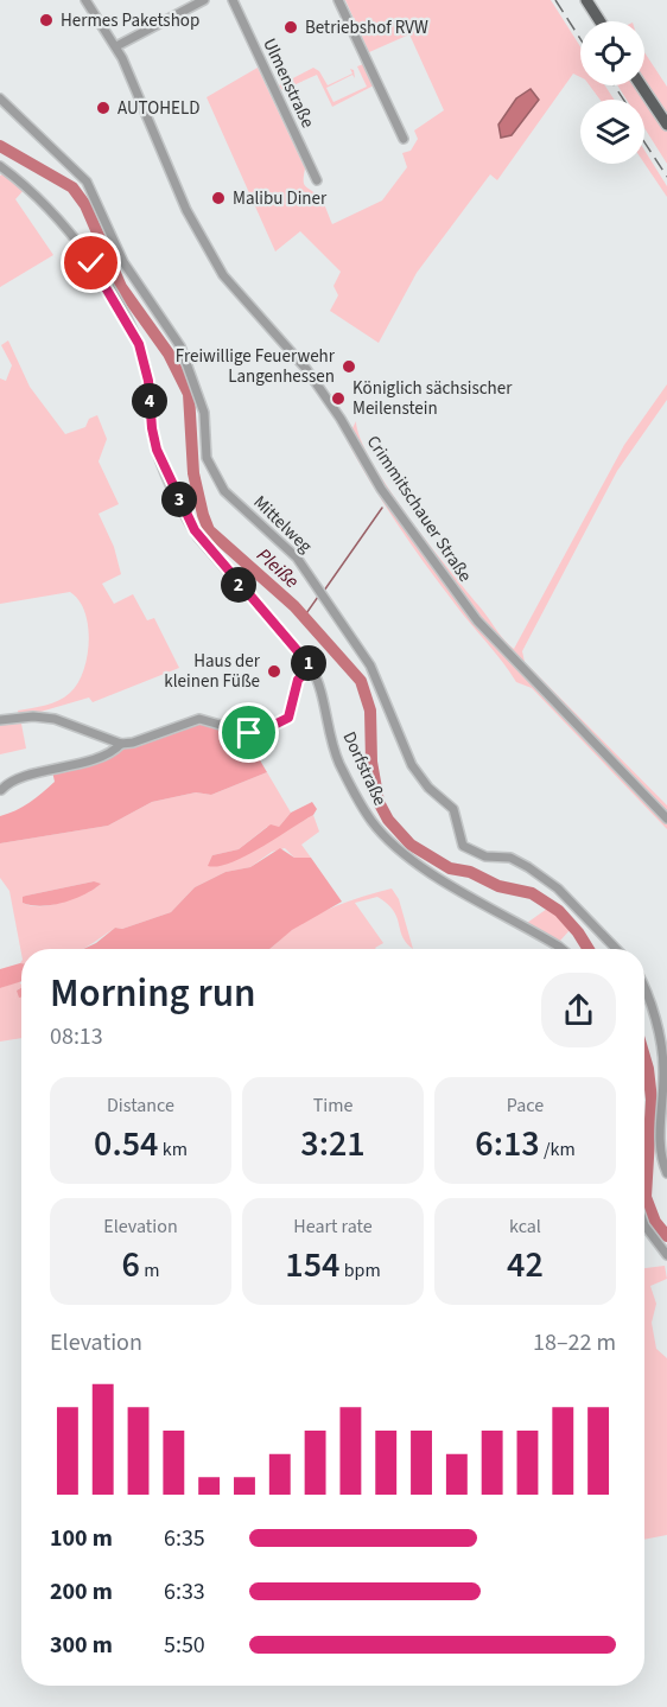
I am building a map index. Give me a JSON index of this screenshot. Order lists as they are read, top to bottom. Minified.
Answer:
{"streets":{"street":["Ulmenstraße","Crimmitschauer Straße","Mittelweg","Dorfstraße"]},"water":["Pleiße"],"places":["Hermes Paketshop","Betriebshof RVW","AUTOHELD","Malibu Diner","Freiwillige Feuerwehr Langenhessen","Königlich sächsischer Meilenstein","Haus der kleinen Füße"],"page":{"pins":["4","3","2","1"],"heading":["Morning run","08:13"],"stats":[["Distance","0.54 km"],["Time","3:21"],["Pace","6:13 /km"],["Elevation","6 m"],["Heart rate","154 bpm"],["kcal","42"]],"chart":["Elevation","18–22 m"],"list":[{"name":"100 m","note":"6:35"},{"name":"200 m","note":"6:33"},{"name":"300 m","note":"5:50"}]}}
